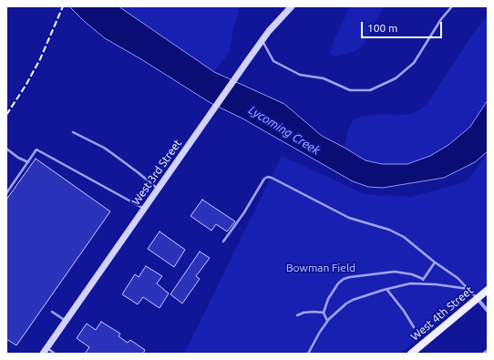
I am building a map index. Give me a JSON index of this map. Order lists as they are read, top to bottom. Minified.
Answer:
{"streets":{"main road":["West 3rd Street","West 4th Street"]},"water":["Lycoming Creek"],"parks":["Bowman Field"],"scale_bar":"100 m"}
